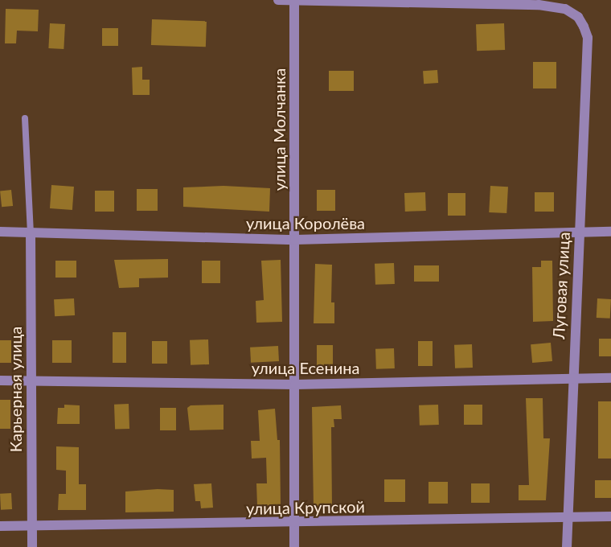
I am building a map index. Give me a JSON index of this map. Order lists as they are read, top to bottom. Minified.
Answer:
{"streets":{"street":["улица Молчанка","улица Королёва","Луговая улица","улица Есенина","Карьерная улица","улица Крупской"]},"crossings":[["улица Молчанка","улица Королёва"],["улица Молчанка","улица Есенина"],["улица Молчанка","улица Крупской"],["улица Королёва","Луговая улица"],["улица Королёва","Карьерная улица"],["Луговая улица","улица Есенина"],["Луговая улица","улица Крупской"],["улица Есенина","Карьерная улица"],["Карьерная улица","улица Крупской"]]}
